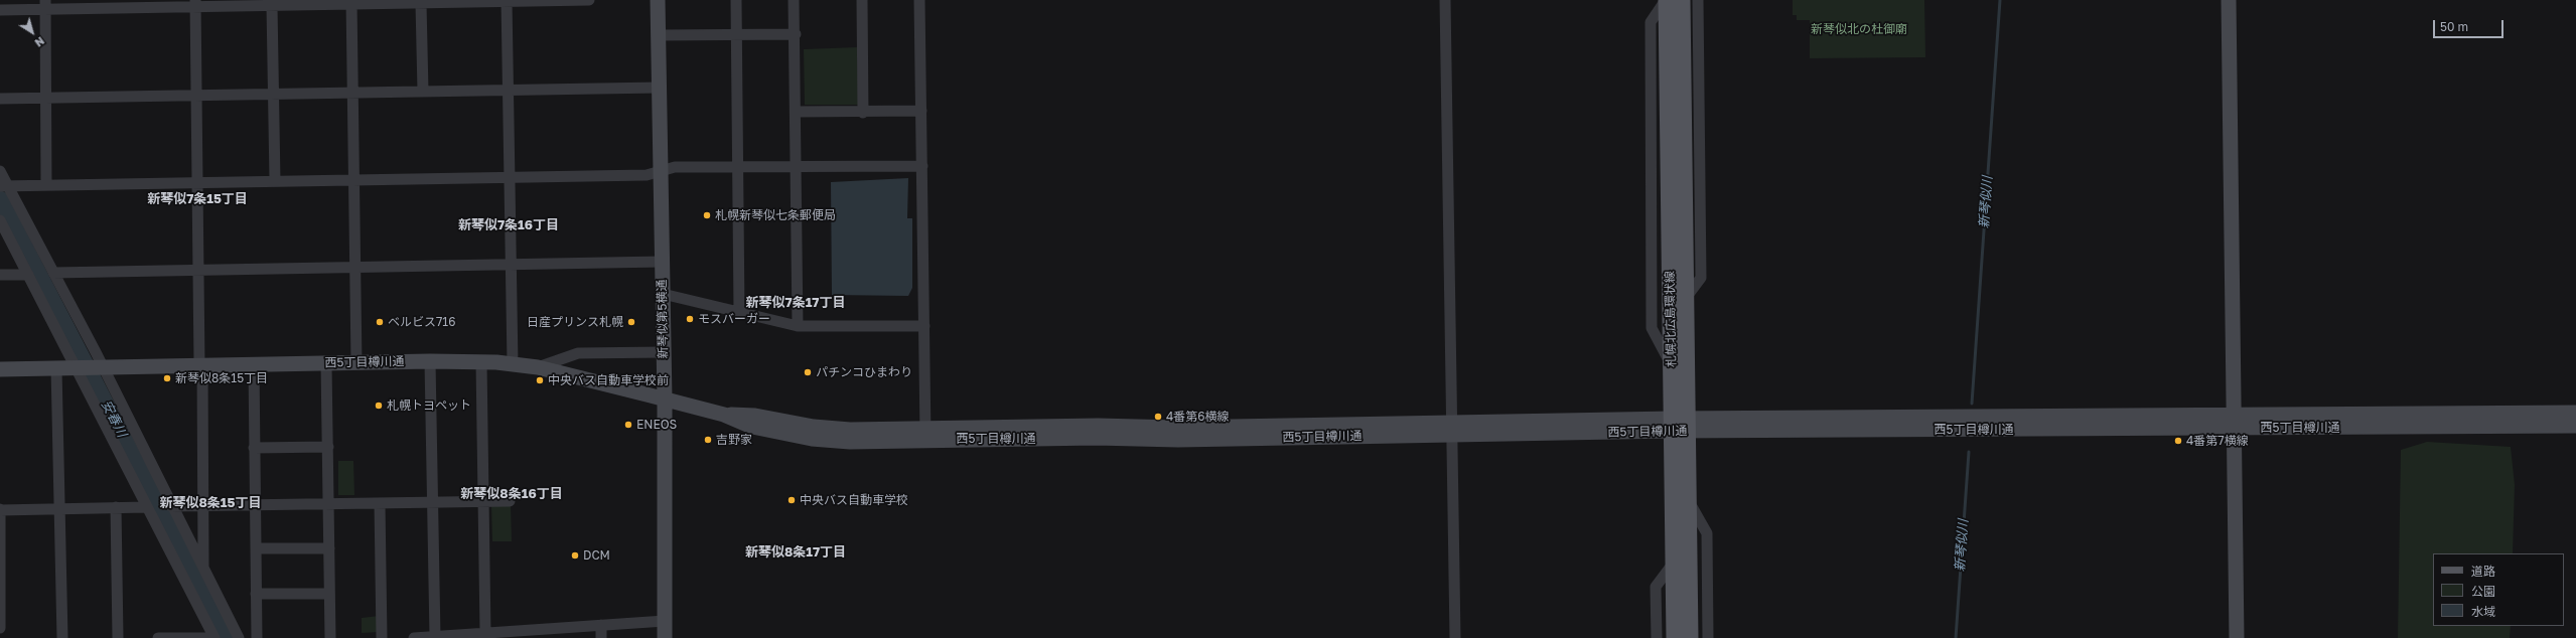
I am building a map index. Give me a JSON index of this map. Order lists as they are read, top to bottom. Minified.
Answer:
{"streets":{"main road":["新琴似第5横通","札幌北広島環状線","西5丁目樽川通"]},"crossings":[["新琴似第5横通","西5丁目樽川通"],["札幌北広島環状線","西5丁目樽川通"]],"districts":["新琴似7条15丁目","新琴似7条16丁目","新琴似7条17丁目","新琴似8条16丁目","新琴似8条15丁目","新琴似8条17丁目"],"water":["新琴似川","安春川"],"parks":["新琴似北の杜御廟"],"places":["札幌新琴似七条郵便局","モスバーガー","ベルビス716","日産プリンス札幌","パチンコひまわり","新琴似8条15丁目","中央バス自動車学校前","札幌トヨペット","4番第6横線","ENEOS","吉野家","4番第7横線","中央バス自動車学校","DCM"],"legend":["道路","公園","水域"],"scale_bar":"50 m","north":"bottom right"}
